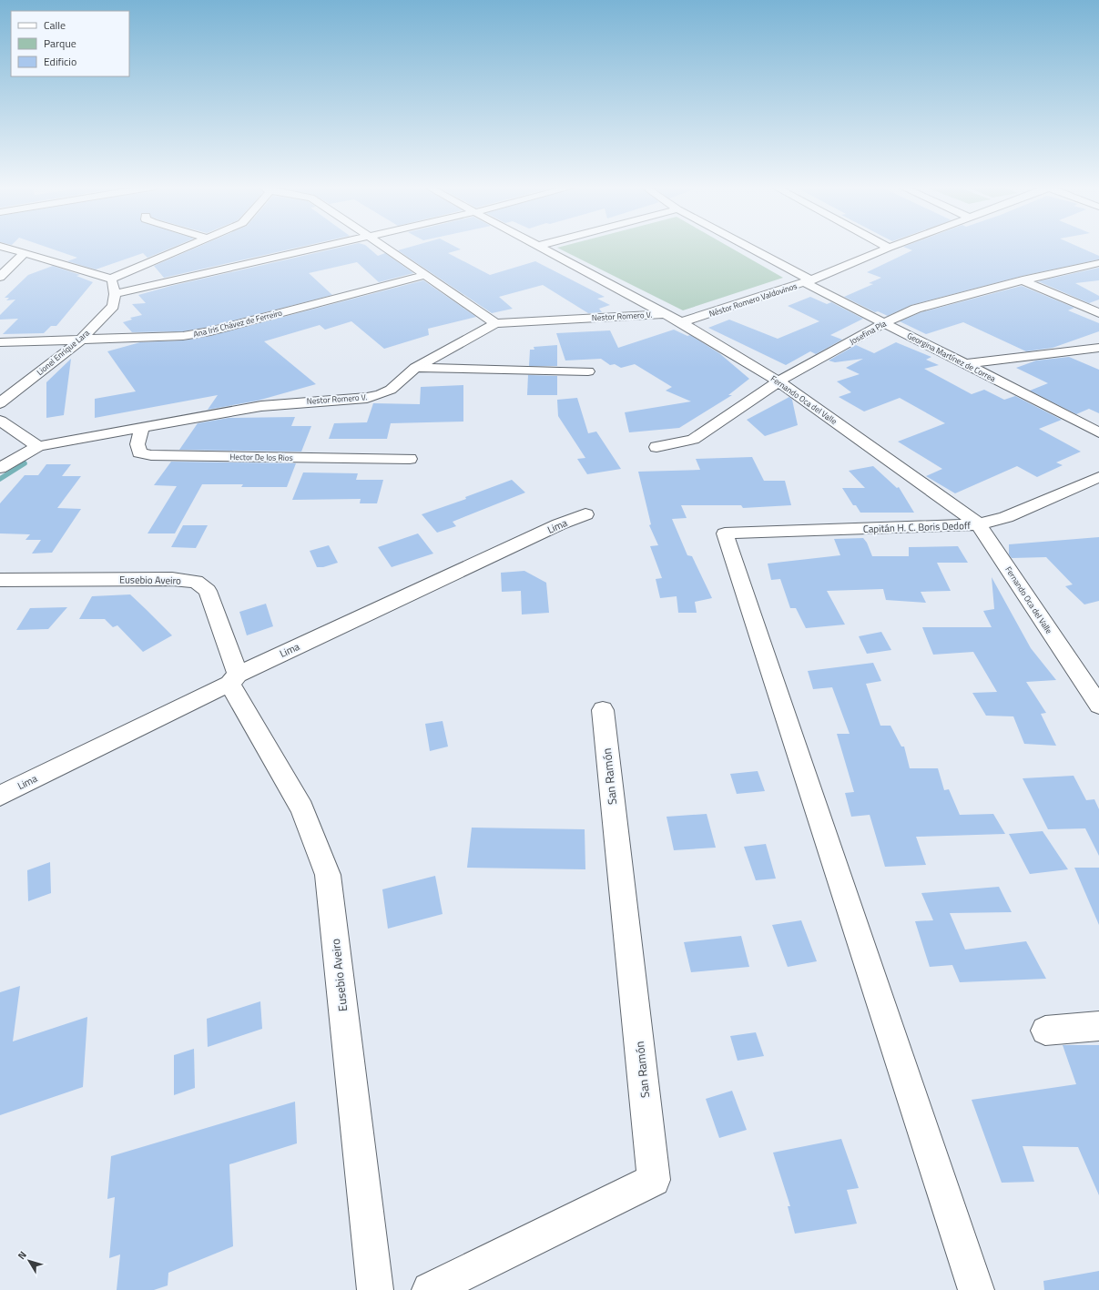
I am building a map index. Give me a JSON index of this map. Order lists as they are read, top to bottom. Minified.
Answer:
{"streets":{"street":["Néstor Romero Valdovinos","Nestor Romero V.","Ana Iris Chávez de Ferreiro","Josefina Pla","Lionel Enrique Lara","Georgina Martínez de Correa","Fernando Oca del Valle","Hector De los Rios","Lima","Capitán H. C. Boris Dedoff","Eusebio Aveiro","San Ramón"]},"crossings":[["Néstor Romero Valdovinos","Georgina Martínez de Correa"],["Néstor Romero Valdovinos","Fernando Oca del Valle"],["Nestor Romero V.","Fernando Oca del Valle"],["Nestor Romero V.","Hector De los Rios"],["Ana Iris Chávez de Ferreiro","Lionel Enrique Lara"],["Josefina Pla","Georgina Martínez de Correa"],["Josefina Pla","Fernando Oca del Valle"],["Fernando Oca del Valle","Capitán H. C. Boris Dedoff"],["Lima","Eusebio Aveiro"]],"legend":["Calle","Parque","Edificio"],"north":"top left"}
